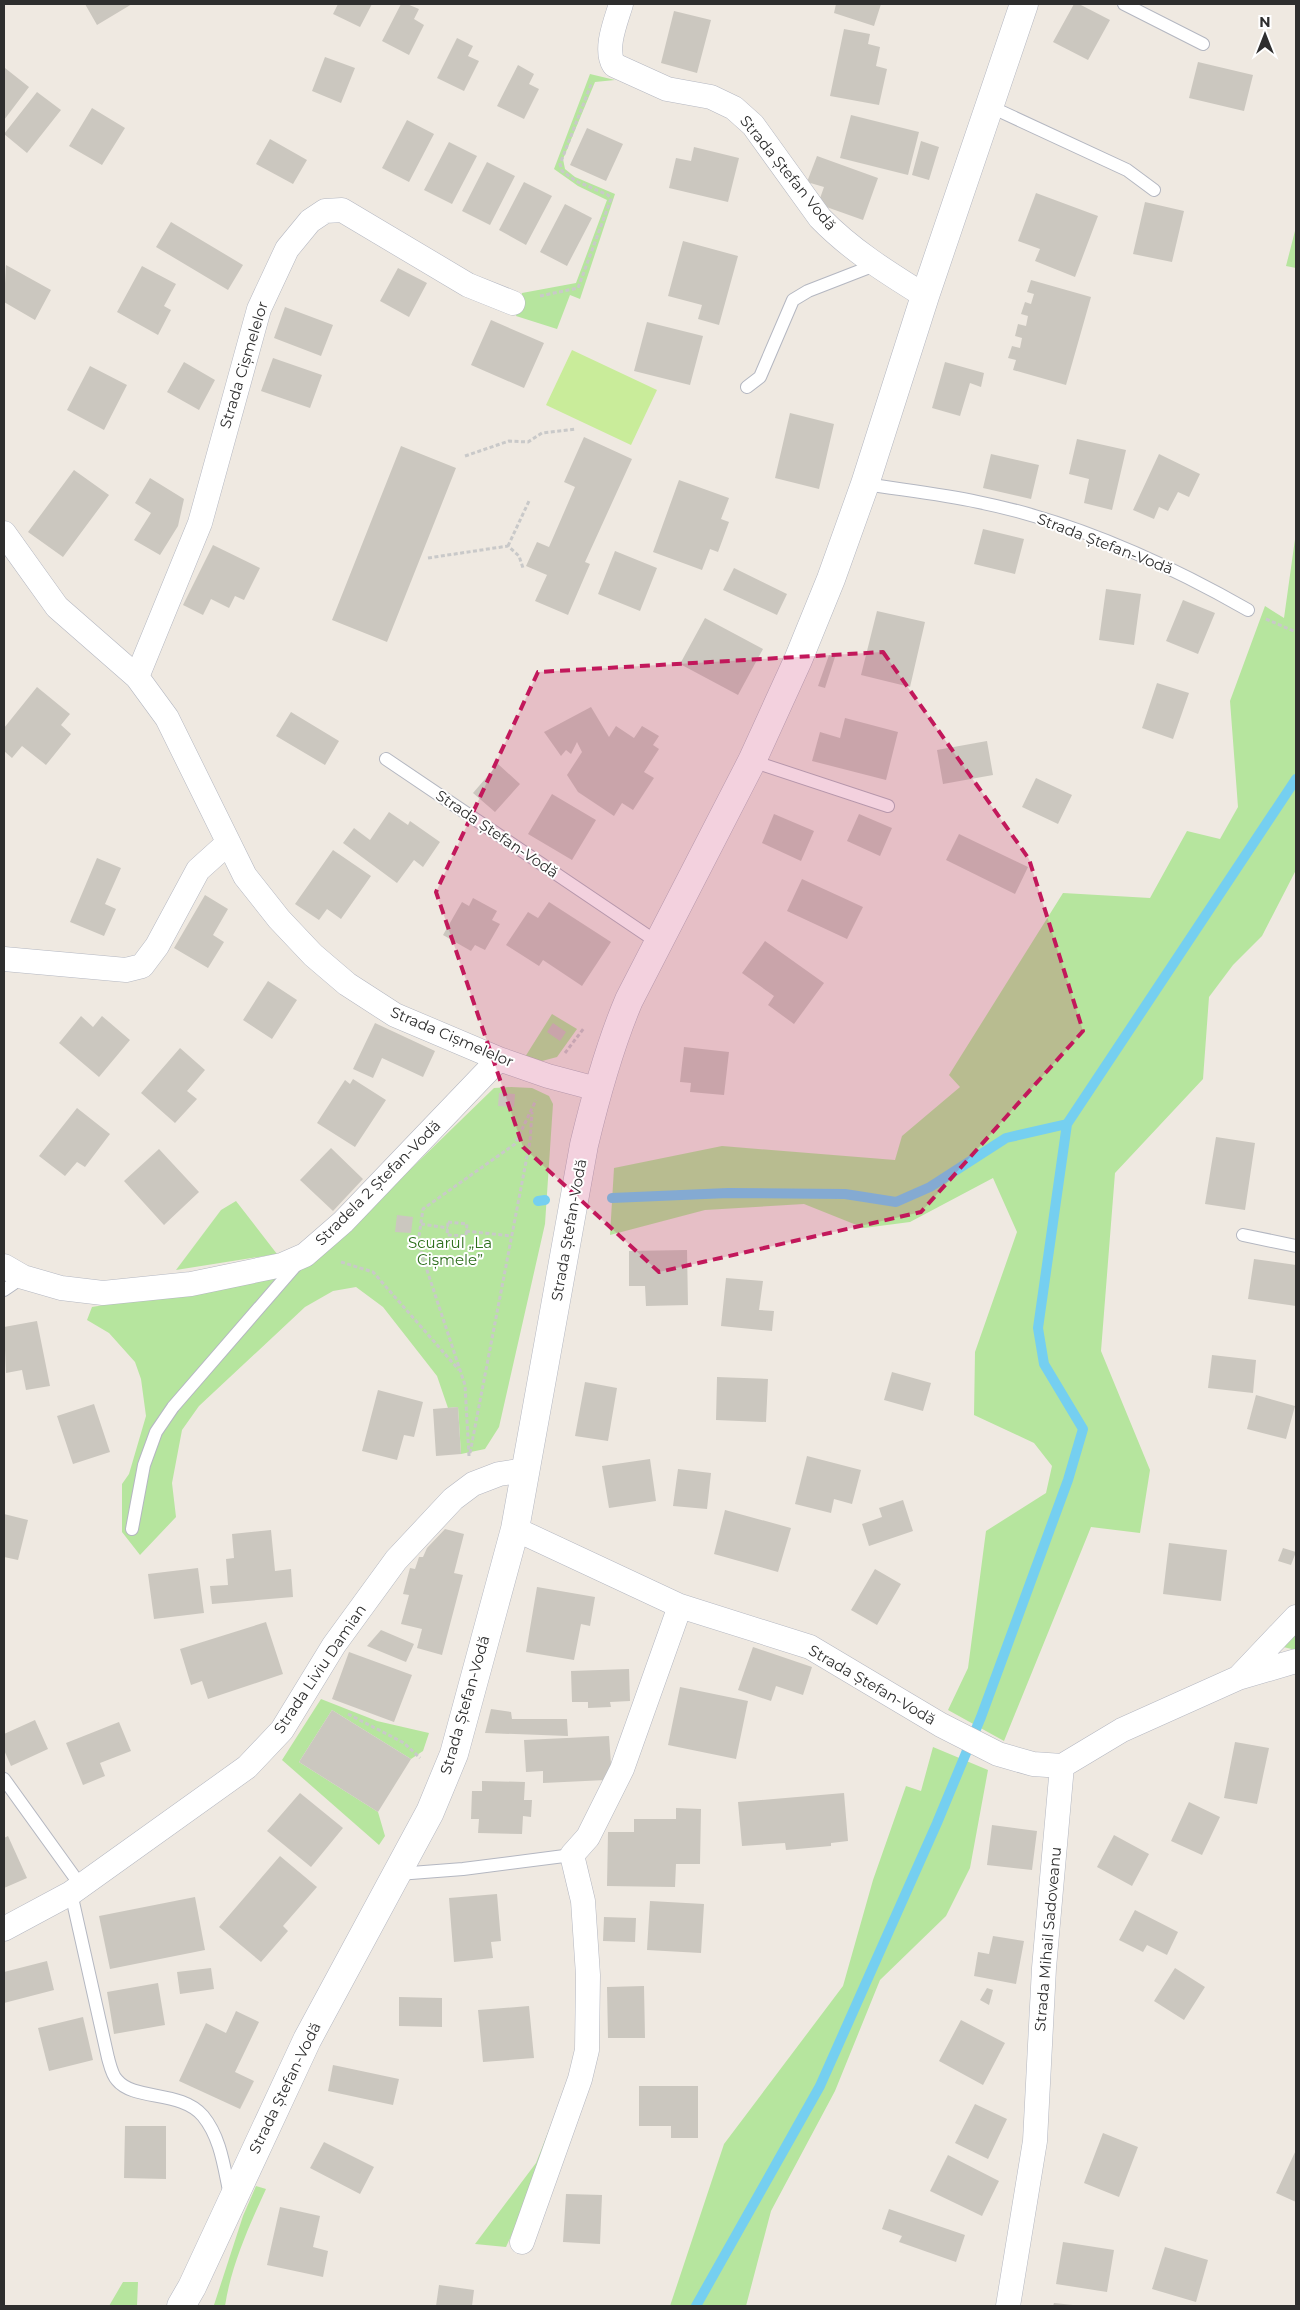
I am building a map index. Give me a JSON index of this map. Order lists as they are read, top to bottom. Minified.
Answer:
{"streets":{"street":["Strada Ștefan Vodă","Strada Cișmelelor","Strada Ștefan-Vodă","Stradela 2 Ștefan-Vodă","Strada Liviu Damian","Strada Mihail Sadoveanu"]},"crossings":[["Strada Ștefan Vodă","Strada Ștefan-Vodă"],["Strada Cișmelelor","Strada Ștefan-Vodă"],["Strada Cișmelelor","Stradela 2 Ștefan-Vodă"],["Strada Ștefan-Vodă","Strada Liviu Damian"],["Strada Ștefan-Vodă","Strada Mihail Sadoveanu"]],"parks":["Scuarul „La Cișmele”"],"north":"top"}
